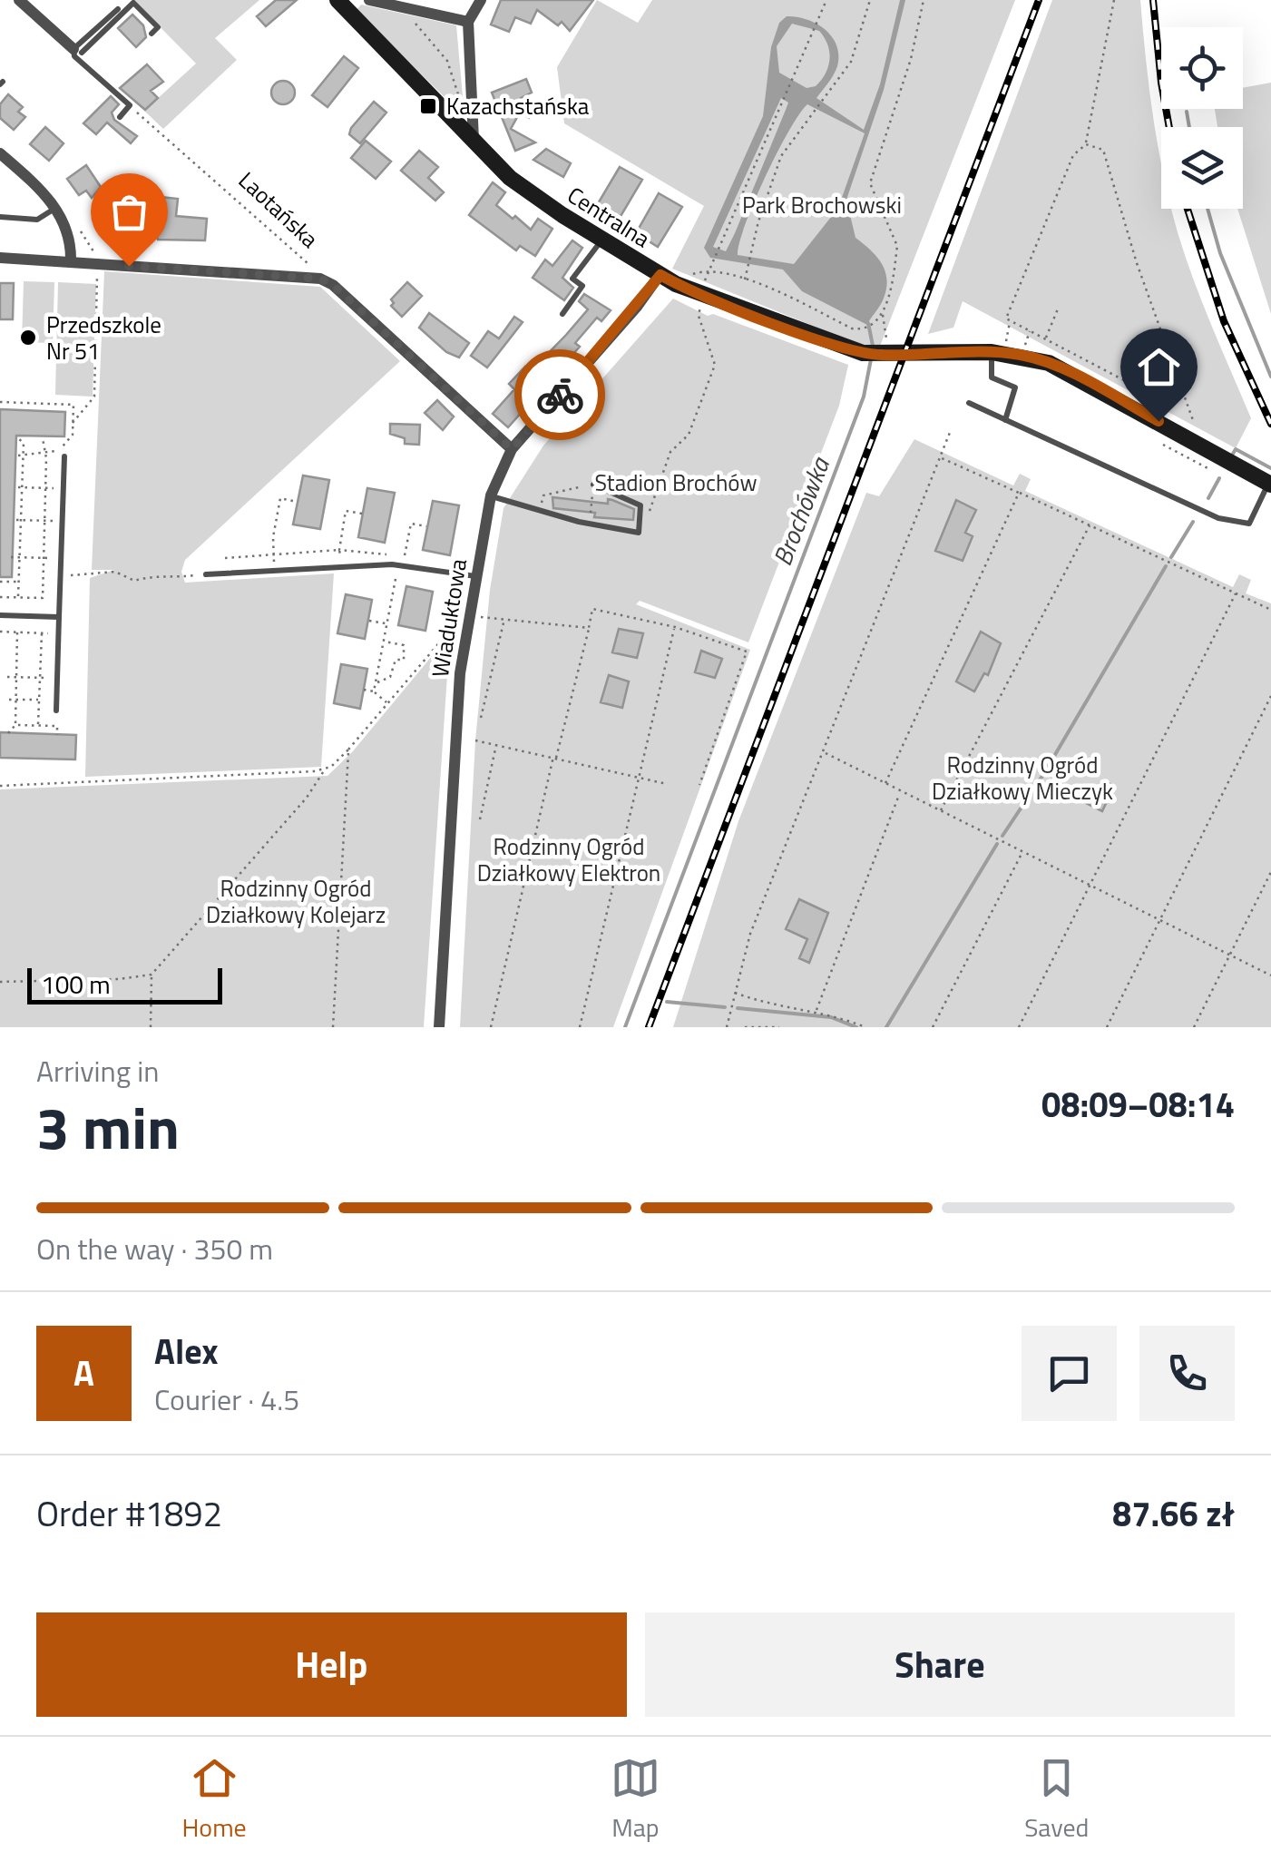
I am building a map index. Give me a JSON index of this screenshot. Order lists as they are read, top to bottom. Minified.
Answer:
{"streets":{"street":["Laotańska","Centralna","Wiaduktowa"]},"crossings":[["Laotańska","Wiaduktowa"],["Centralna","Wiaduktowa"]],"water":["Brochówka"],"parks":["Park Brochowski","Stadion Brochów","Rodzinny Ogród Działkowy Mieczyk","Rodzinny Ogród Działkowy Elektron","Rodzinny Ogród Działkowy Kolejarz"],"places":{"transit":["Kazachstańska"],"other":["Przedszkole Nr 51"]},"scale_bar":"100 m","page":{"scale":"100 m","heading":["3 min","Arriving in","08:09–08:14"],"panel":["Alex","Courier · 4.5","Order #1892","87.66 zł"],"bar":"On the way · 350 m","round":"A","buttons":["Help","Share"],"tabs":["Home","Map","Saved"]}}
